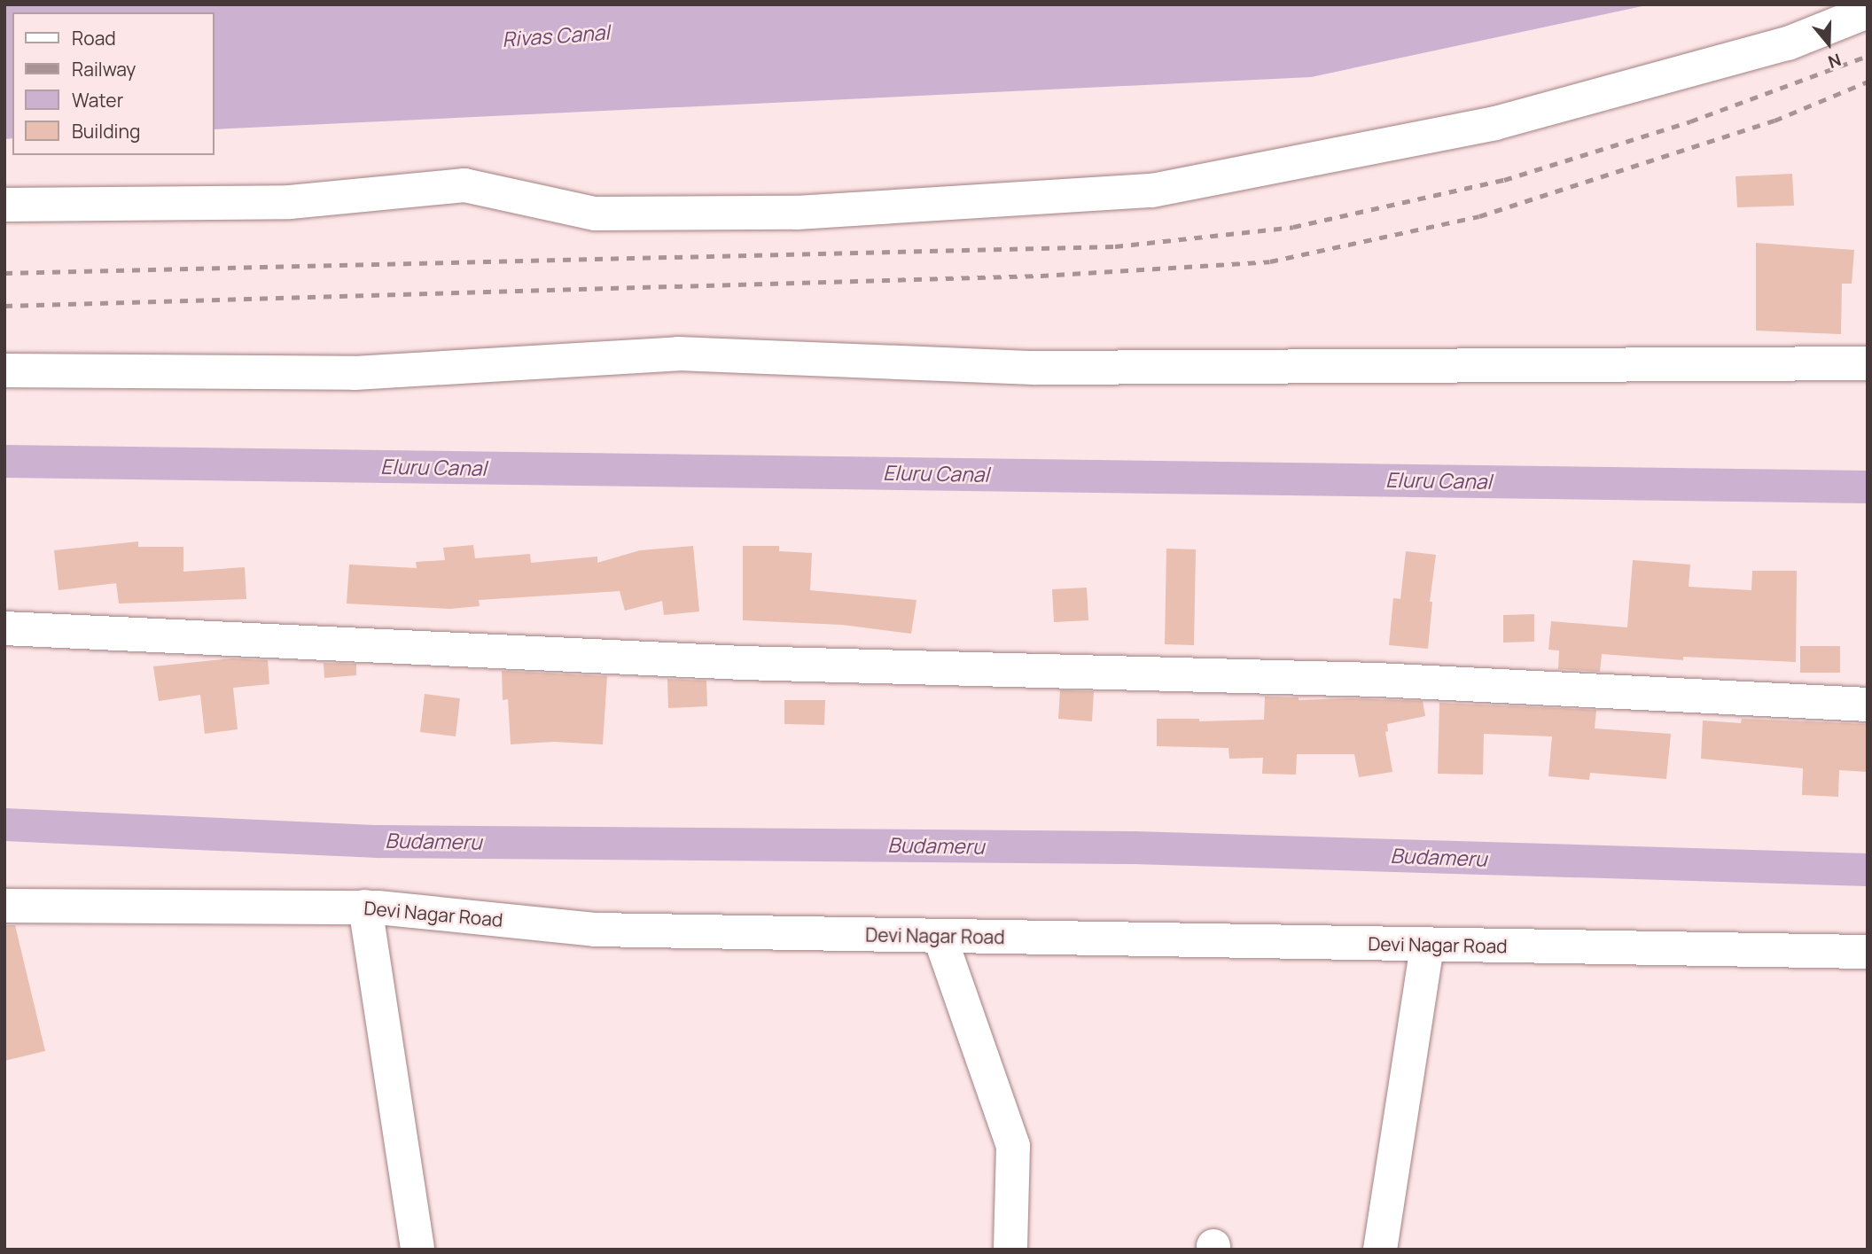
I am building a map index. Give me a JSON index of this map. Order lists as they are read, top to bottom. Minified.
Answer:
{"streets":{"street":["Devi Nagar Road"]},"water":["Rivas Canal","Eluru Canal","Budameru"],"legend":["Road","Railway","Water","Building"],"north":"bottom"}
